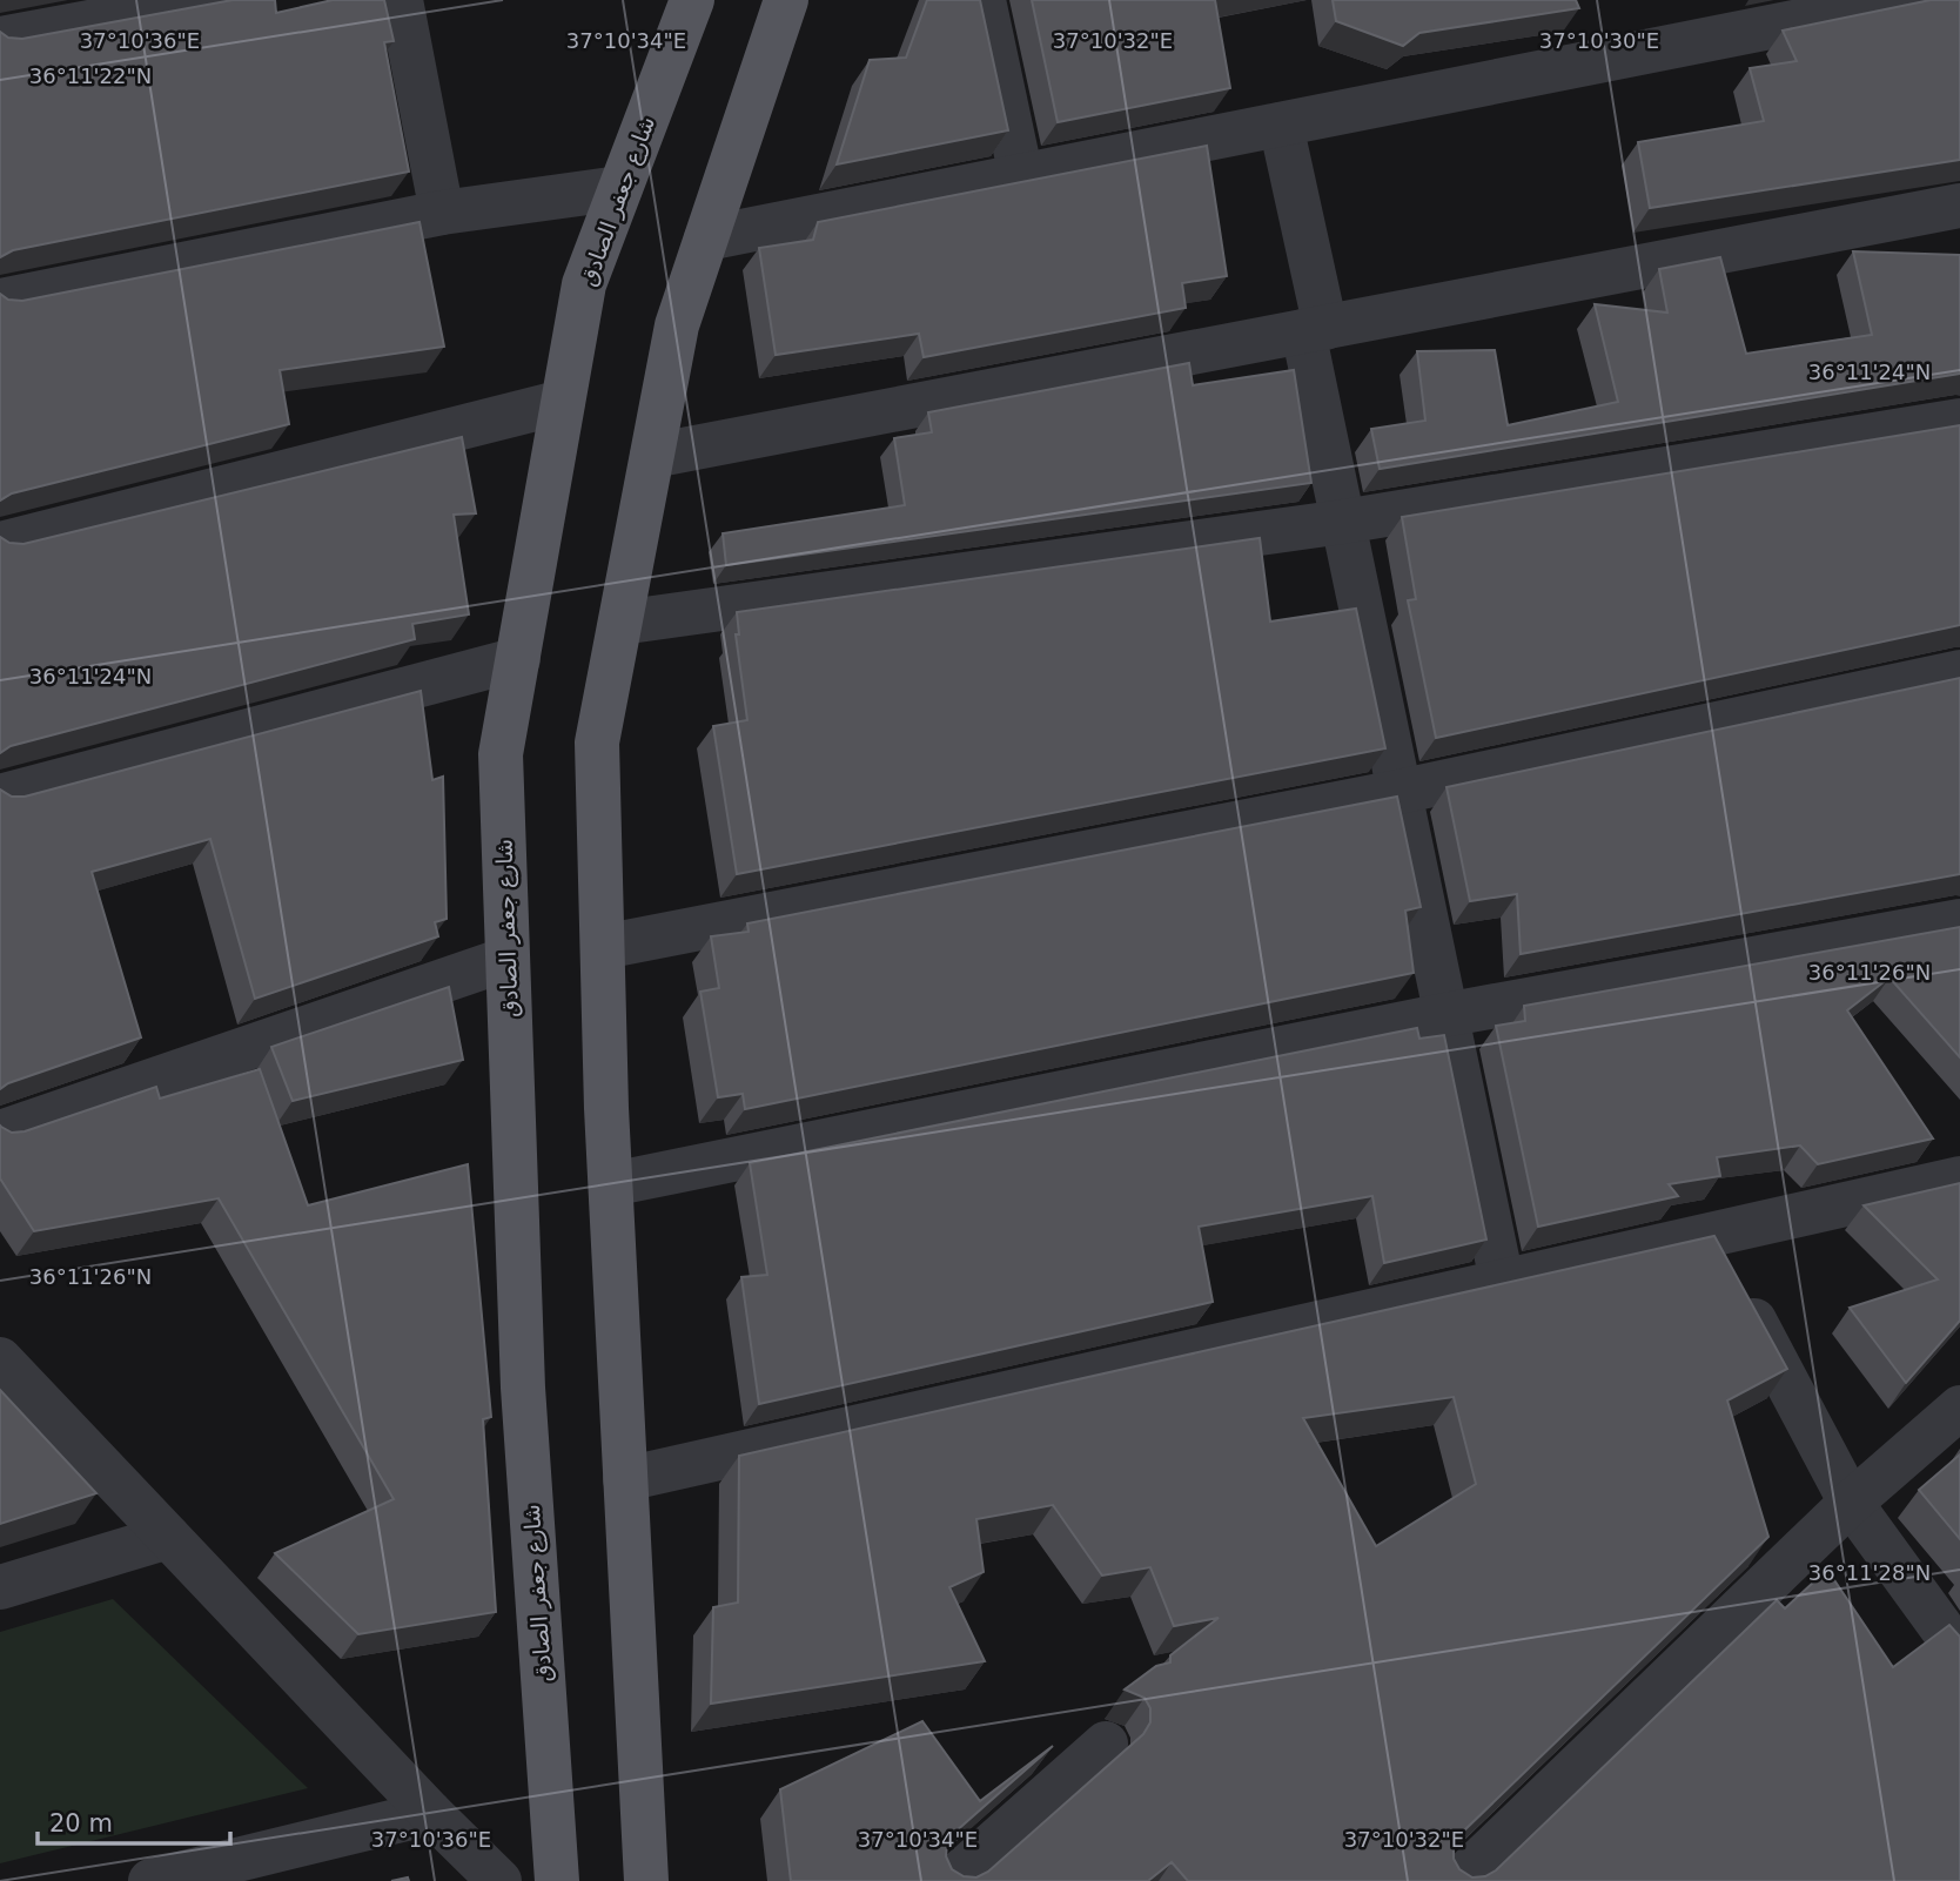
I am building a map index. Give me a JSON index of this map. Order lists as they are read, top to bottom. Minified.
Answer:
{"streets":{"main road":["شارع جعفر الصادق"]},"scale_bar":"20 m","coordinates":["37°10'36\"E","37°10'34\"E","37°10'32\"E","37°10'30\"E","36°11'22\"N","36°11'24\"N","36°11'26\"N","36°11'28\"N"]}
